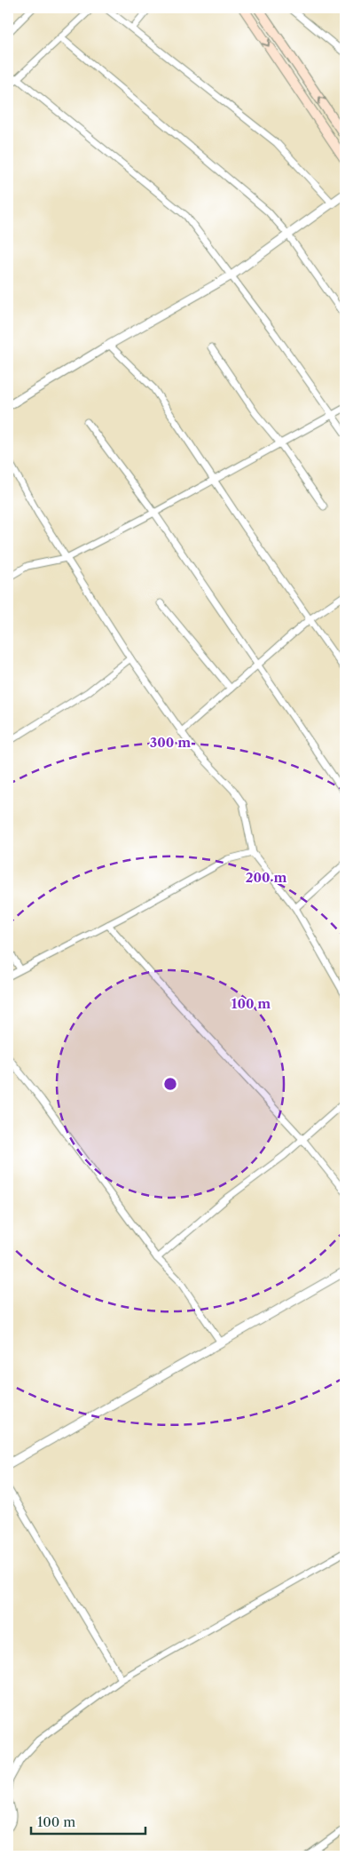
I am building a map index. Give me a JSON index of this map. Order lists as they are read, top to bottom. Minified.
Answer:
{"scale_bar":"100 m","rings":["300 m","200 m","100 m"]}
